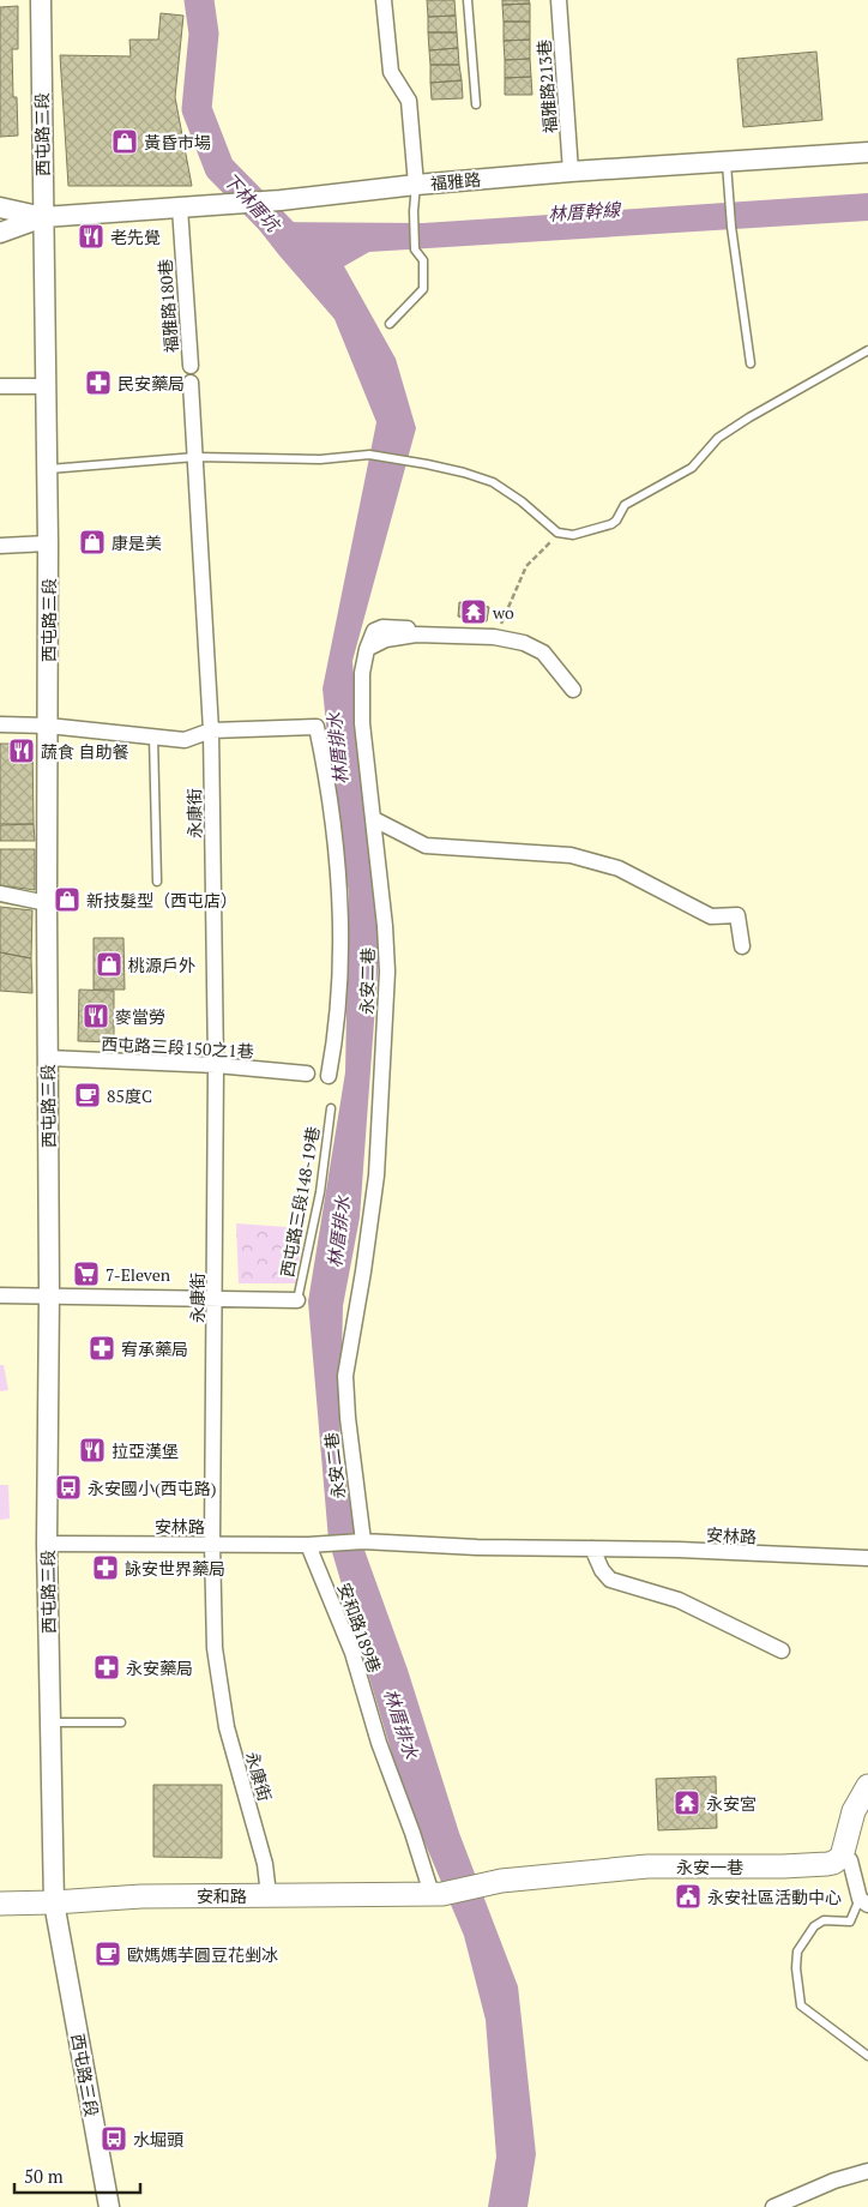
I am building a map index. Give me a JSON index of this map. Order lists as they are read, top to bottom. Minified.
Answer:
{"streets":{"main road":["永安一巷","安和路"],"street":["福雅路213巷","西屯路三段","福雅路","福雅路180巷","永康街","永安二巷","西屯路三段150之1巷","安林路","安和路189巷"],"lane":["西屯路三段148-19巷"]},"crossings":[["福雅路213巷","福雅路"],["西屯路三段","福雅路"],["西屯路三段","西屯路三段150之1巷"],["西屯路三段","安林路"],["西屯路三段","安和路"],["福雅路","福雅路180巷"],["永康街","西屯路三段150之1巷"],["永康街","安林路"],["永康街","安和路"],["永安二巷","安林路"],["安林路","安和路189巷"],["安和路189巷","永安一巷"],["安和路189巷","安和路"],["永安一巷","安和路"]],"water":["下林厝坑","林厝幹線","林厝排水"],"places":{"shop":["黃昏市場","康是美","新技髮型（西屯店）","桃源戶外"],"restaurant":["老先覺","蔬食 自助餐","麥當勞","拉亞漢堡"],"pharmacy":["民安藥局","宥承藥局","詠安世界藥局","永安藥局"],"temple":["wo","永安宮"],"cafe":["85度C","歐媽媽芋圓豆花剉冰"],"supermarket":["7-Eleven"],"bus stop":["永安國小(西屯路)","水堀頭"],"public building":["永安社區活動中心"]},"scale_bar":"50 m"}
